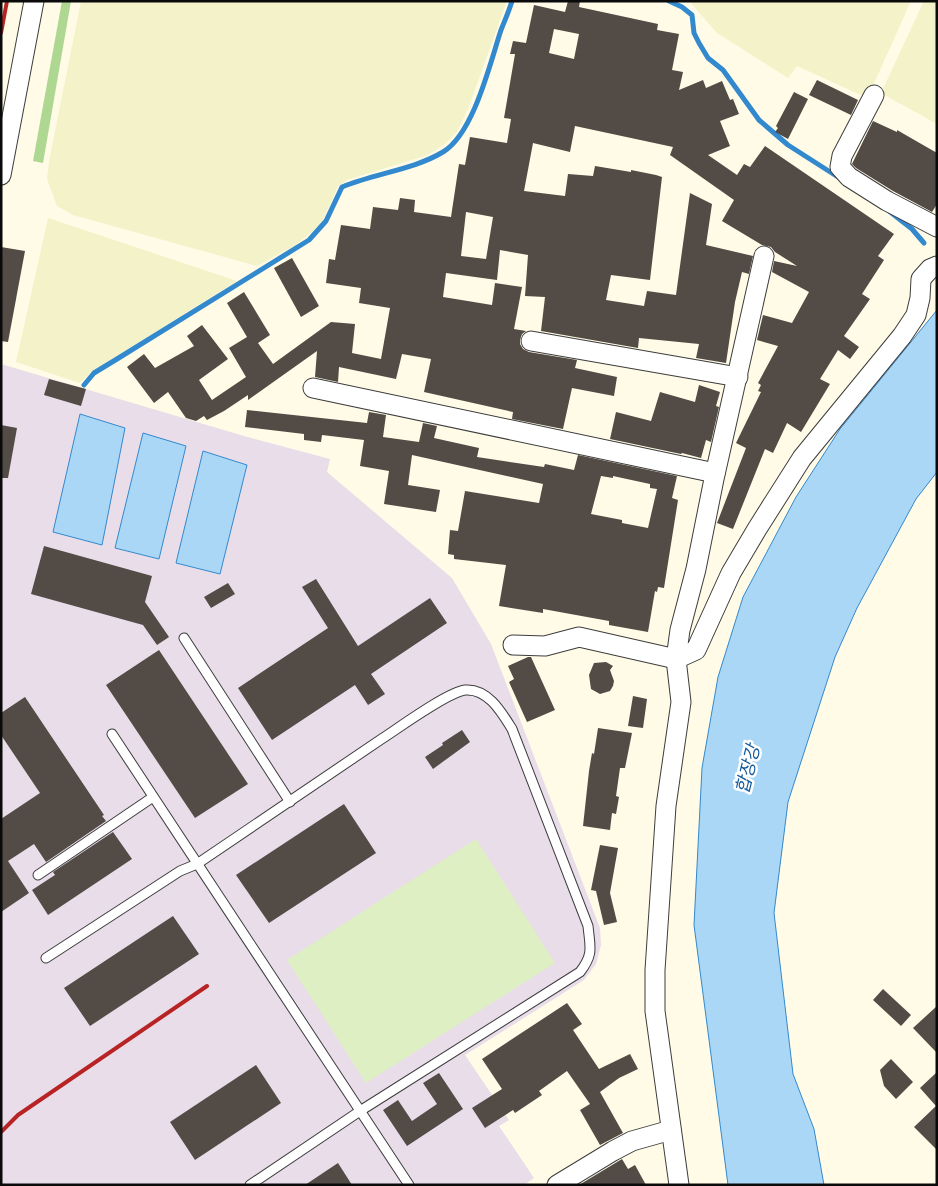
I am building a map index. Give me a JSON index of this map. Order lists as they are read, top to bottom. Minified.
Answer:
{"water":["합장강"]}
